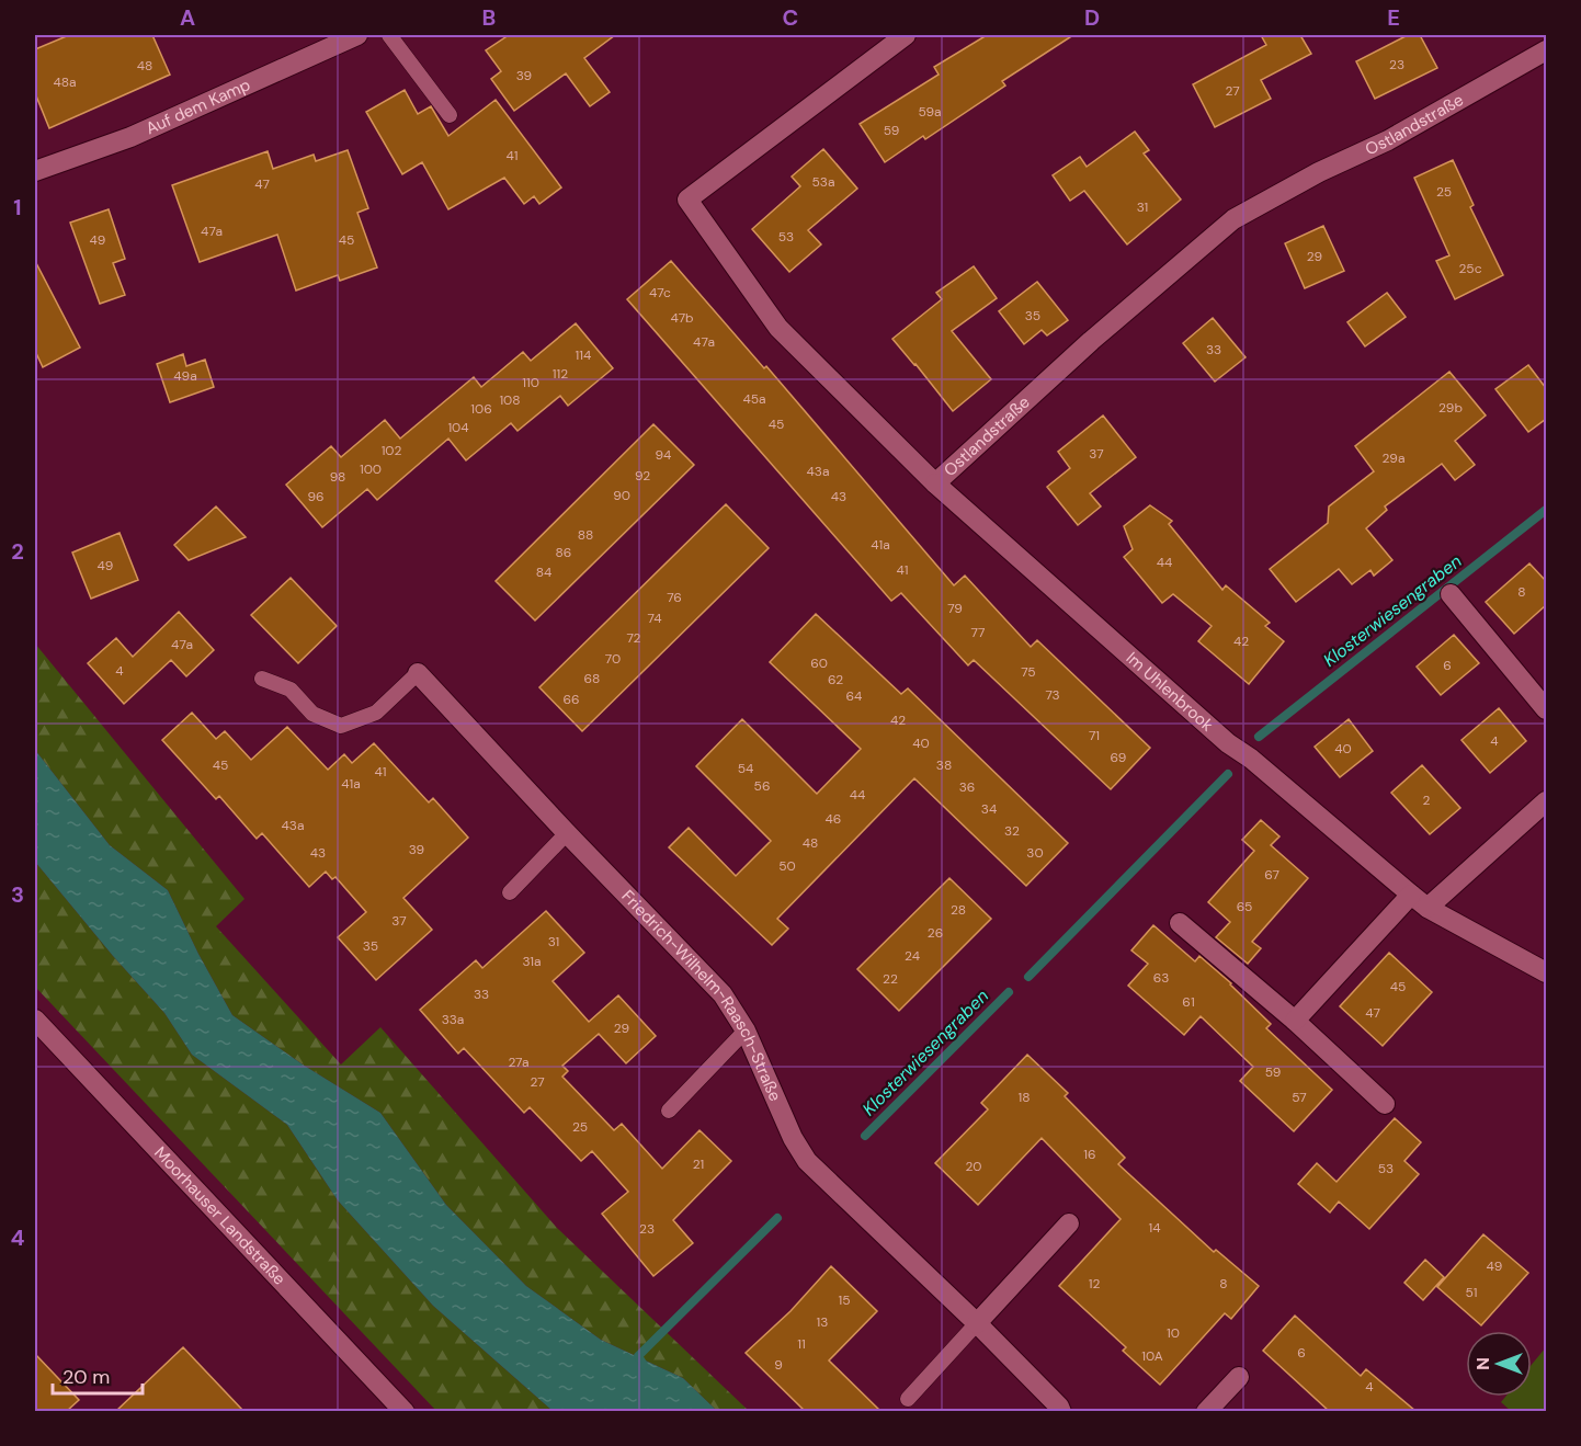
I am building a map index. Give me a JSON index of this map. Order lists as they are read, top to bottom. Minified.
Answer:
{"streets":{"street":["Auf dem Kamp","Ostlandstraße","Im Uhlenbrook","Friedrich-Wilhelm-Raasch-Straße","Moorhauser Landstraße"]},"crossings":[["Ostlandstraße","Im Uhlenbrook"]],"water":["Klosterwiesengraben"],"house_numbers":["23","48","39","48a","27","59a","59","41","53a","47","25","31","47a","53","49","45","29","25c","47c","35","47b","47a","33","114","112","49a","110","45a","108","29b","106","45","104","102","37","94","29a","100","43a","92","98","90","96","43","88","41a","86","44","49","41","84","8","76","79","74","77","72","42","47a","70","60","6","4","75","68","62","73","64","66","42","71","4","40","40","69","45","38","54","41","41a","56","36","44","2","34","46","43a","32","48","39","43","30","50","67","65","28","37","26","31","35","24","31a","63","22","45","33","61","47","33a","29","27a","59","27","18","57","25","16","21","20","53","14","23","49","12","8","51","15","13","10","11","6","10A","9","4"],"scale_bar":"20 m","north":"left","grid":{"columns":["A","B","C","D","E"],"rows":["1","2","3","4"]}}
